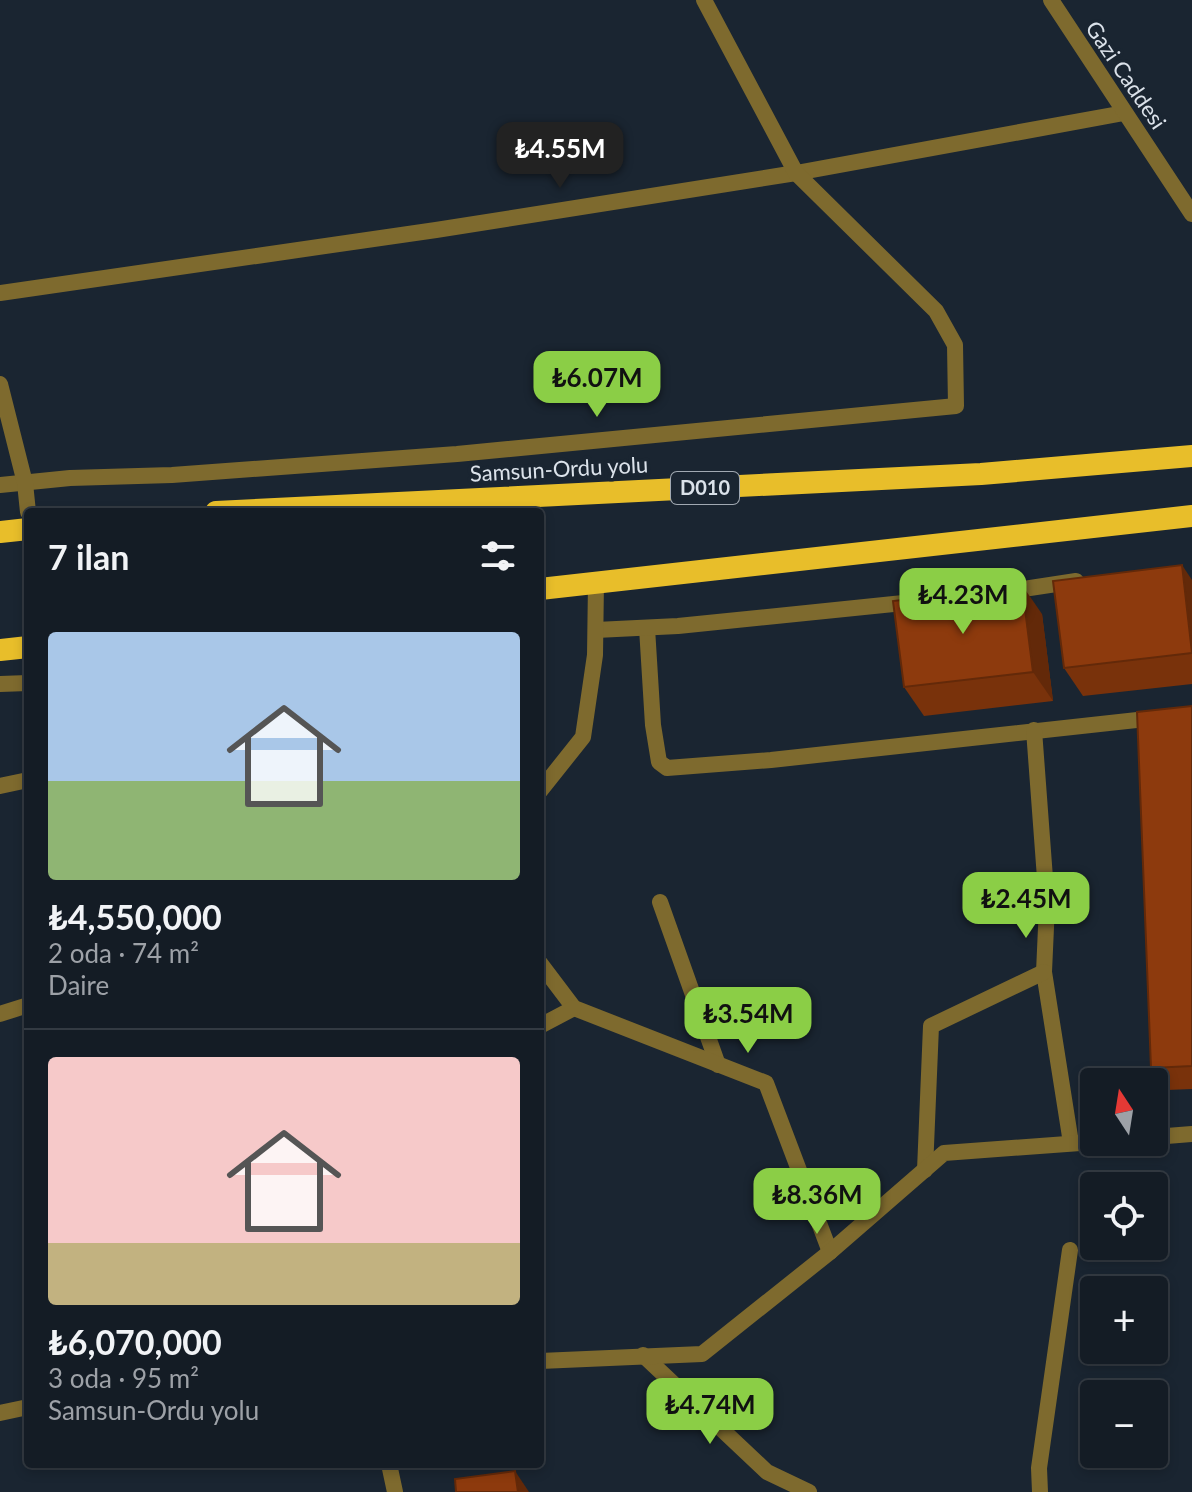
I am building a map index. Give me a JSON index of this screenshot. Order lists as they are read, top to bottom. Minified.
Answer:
{"streets":{"highway":["Samsun-Ordu yolu","D010"],"street":["Gazi Caddesi"]},"north":"top","page":{"price":["₺4.55M","₺6.07M","₺4.23M","₺2.45M","₺3.54M","₺8.36M","₺4.74M"],"heading":"7 ilan","list":[{"name":"₺4,550,000","note":"2 oda · 74 m² · Daire"},{"name":"₺6,070,000","note":"3 oda · 95 m² · Samsun-Ordu yolu"}],"map_buttons":["+","−"]}}
